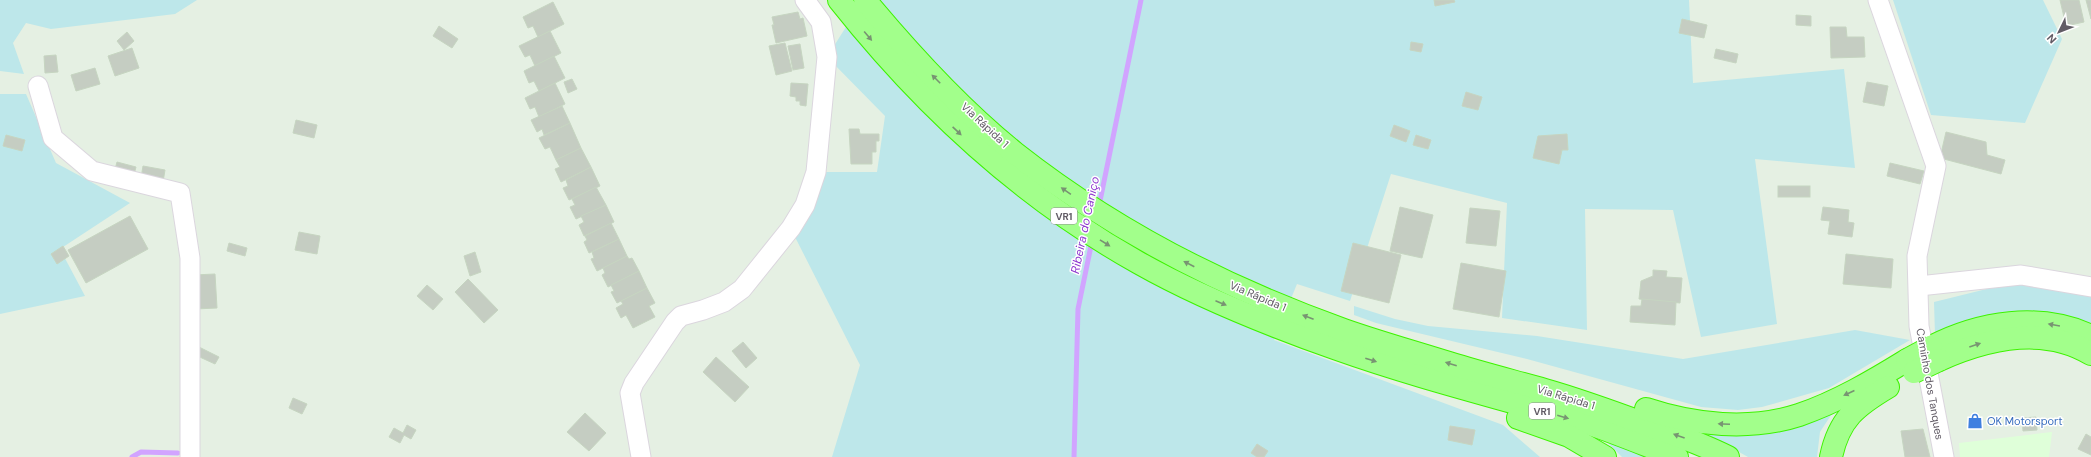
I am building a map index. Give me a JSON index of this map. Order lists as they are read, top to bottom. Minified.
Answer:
{"streets":{"highway":["Via Rápida 1","VR1"],"street":["Caminho dos Tanques"]},"water":["Ribeira do Caniço"],"places":{"shop":["OK Motorsport"]},"north":"bottom left"}
